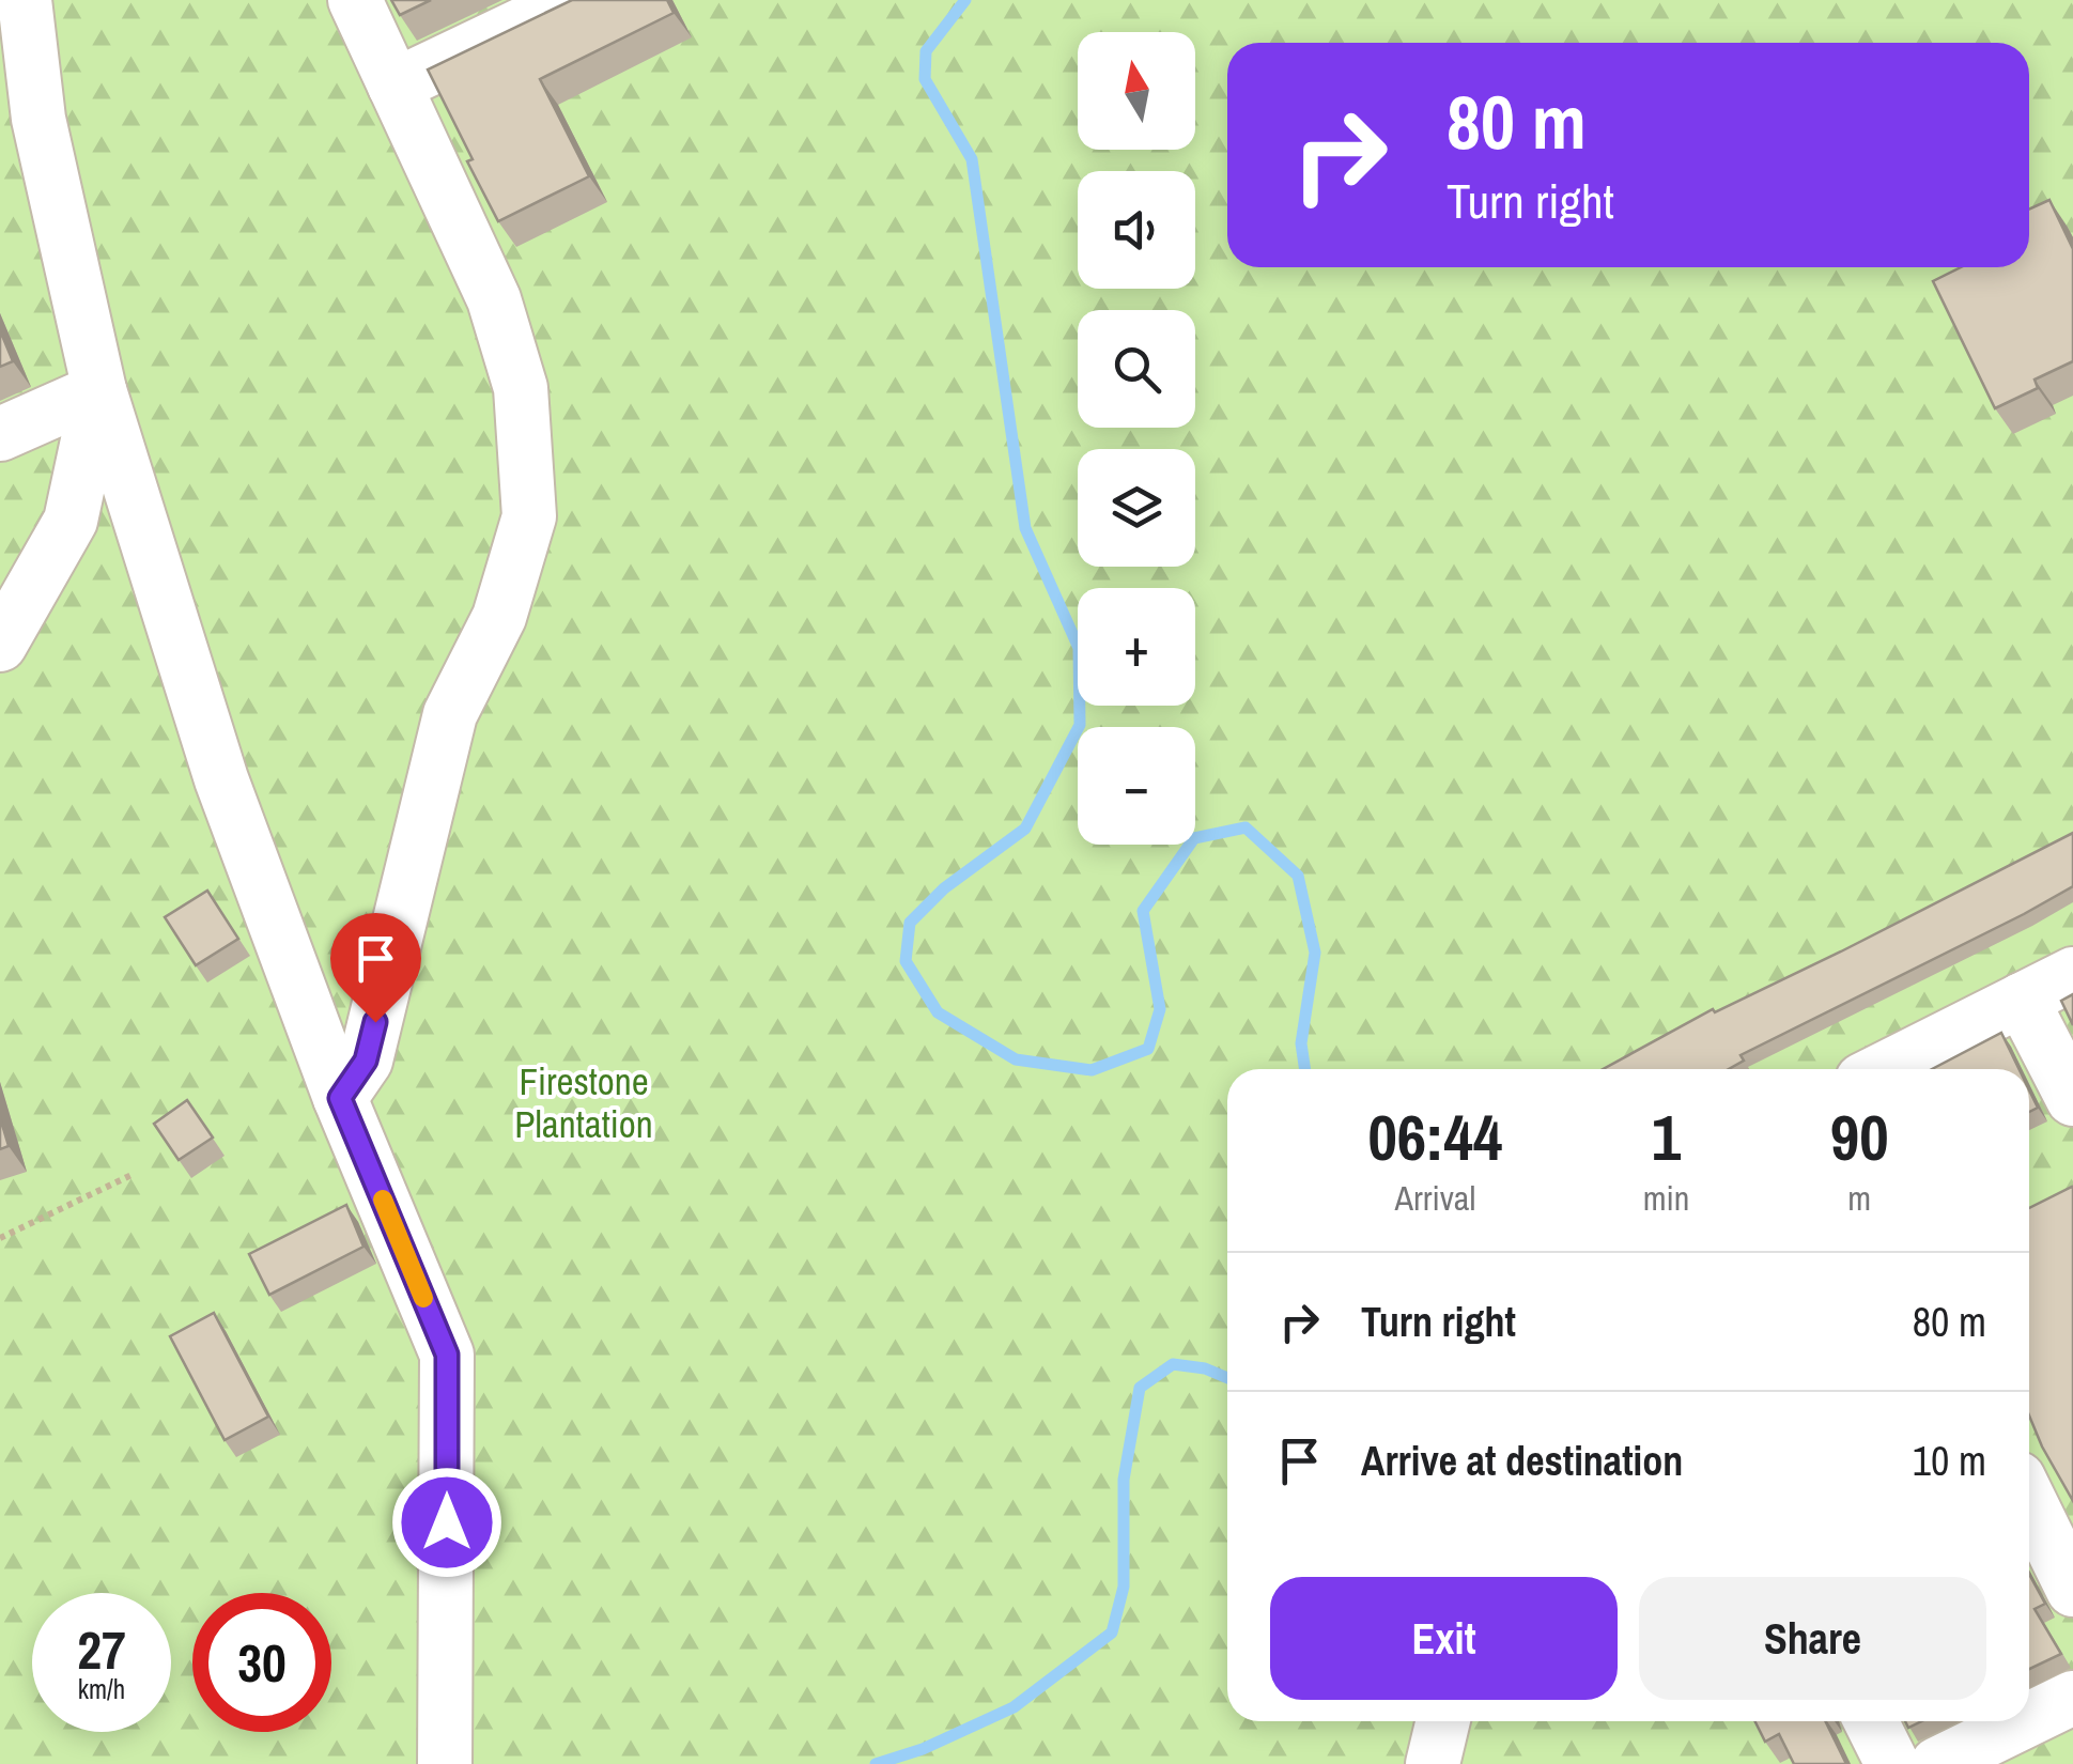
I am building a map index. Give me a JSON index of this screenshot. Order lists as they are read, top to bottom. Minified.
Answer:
{"parks":["Firestone Plantation"],"north":"top","page":{"map_buttons":["+","−"],"turn":["80 m","Turn right"],"eta":["06:44","Arrival","1","min","90","m"],"list":[{"name":"Turn right","value":"80 m"},{"name":"Arrive at destination","value":"10 m"}],"buttons":["Exit","Share"],"speed":"27 km/h","limit":"30"}}
